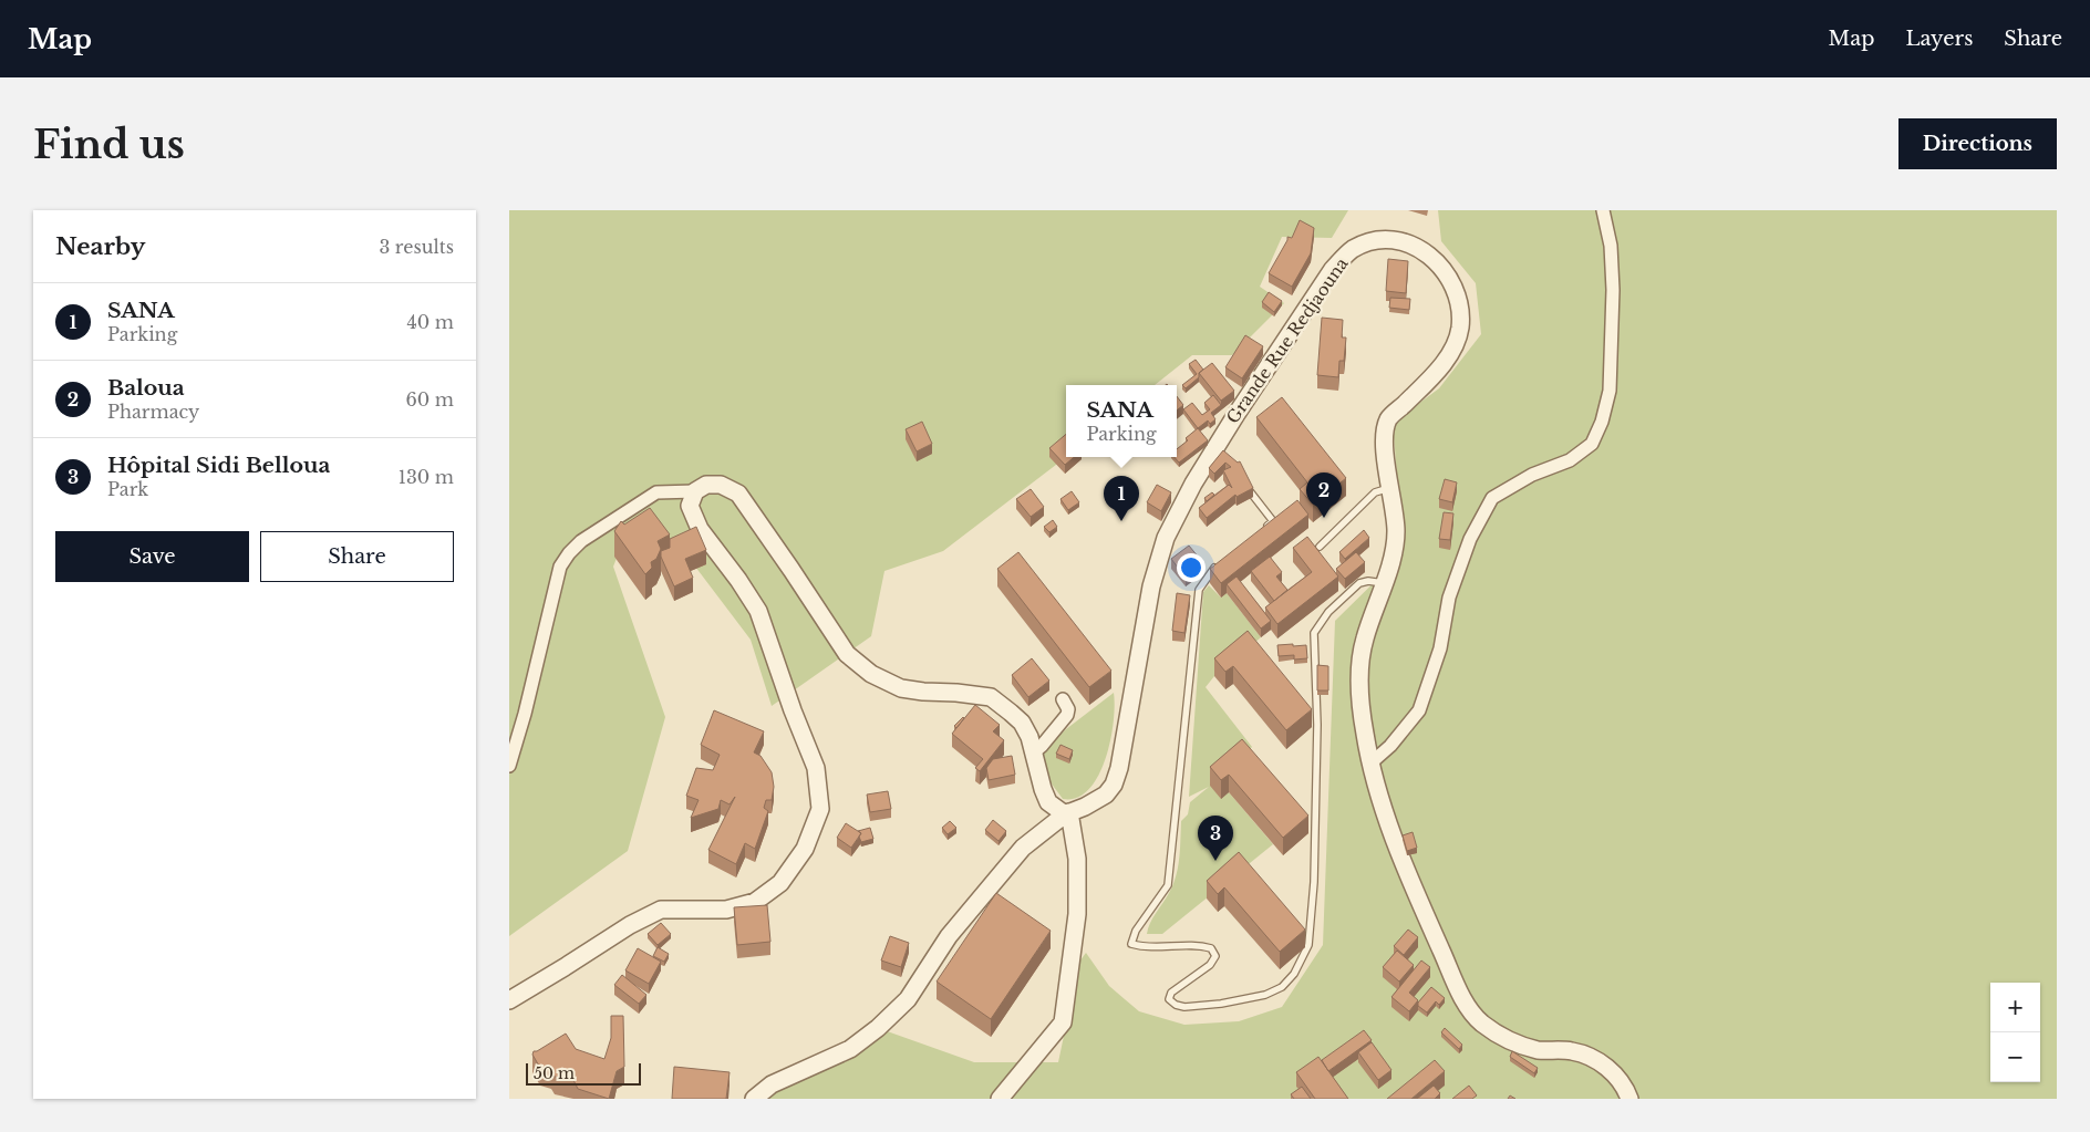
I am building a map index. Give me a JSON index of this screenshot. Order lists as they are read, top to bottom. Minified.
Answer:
{"streets":{"street":["Grande Rue Redjaouna"]},"scale_bar":"50 m","page":{"header":"Map","nav":["Map","Layers","Share"],"buttons":["Directions",["Save","Share"]],"title":"Find us","heading":["Nearby","3 results"],"list":[{"mark":"1","name":"SANA","note":"Parking","value":"40 m"},{"mark":"2","name":"Baloua","note":"Pharmacy","value":"60 m"},{"mark":"3","name":"Hôpital Sidi Belloua","note":"Park","value":"130 m"}],"popup":["SANA","Parking"],"pins":["2","1","3"],"map_buttons":["+","−"],"scale":"50 m"}}
